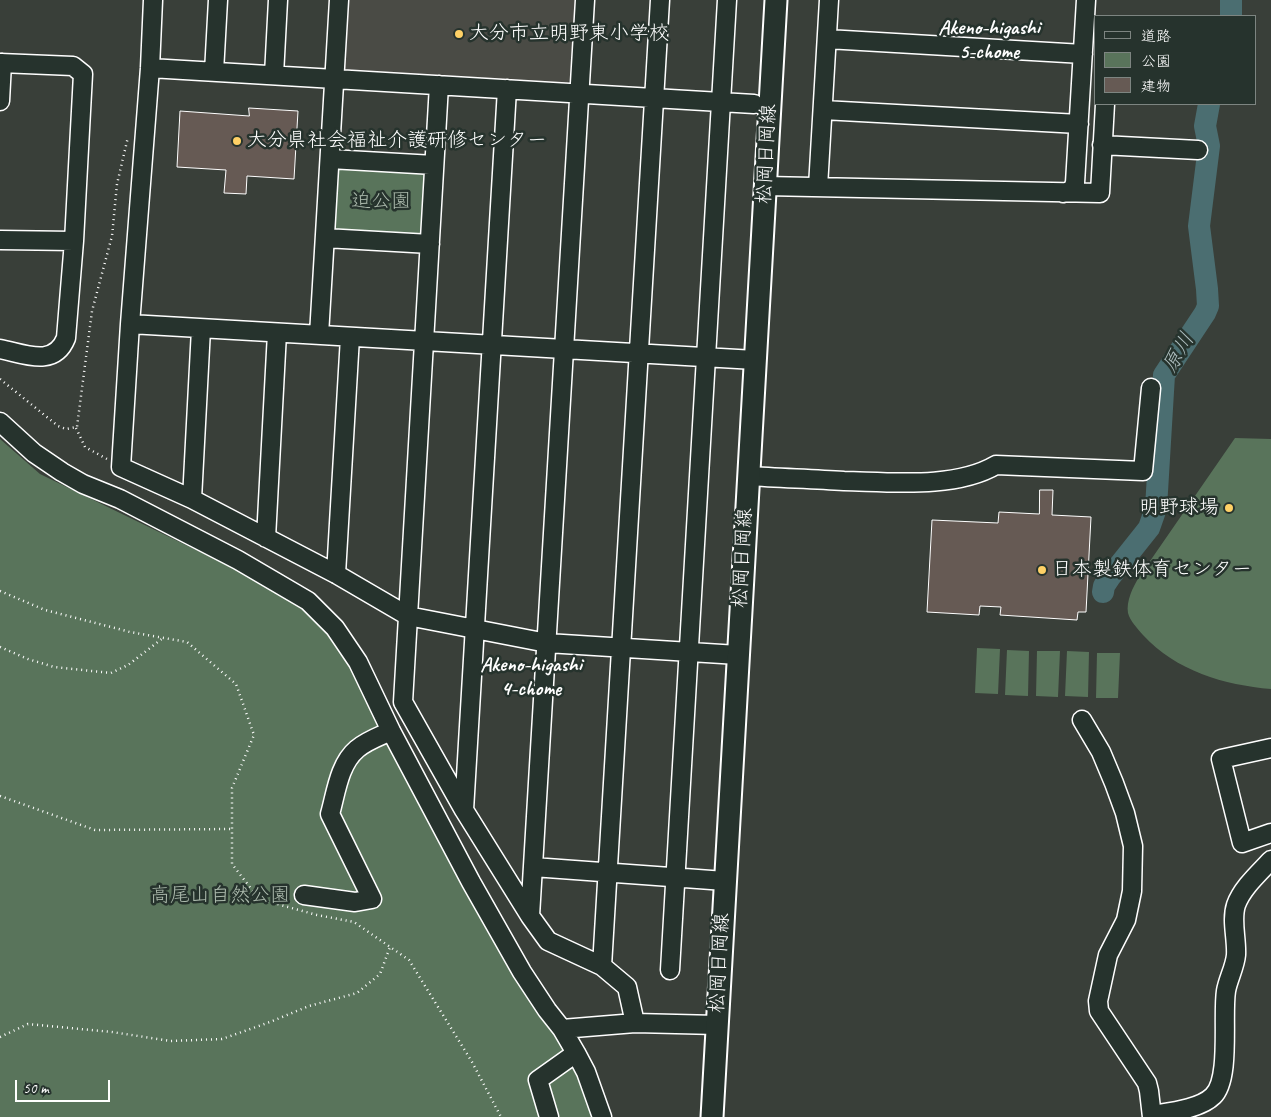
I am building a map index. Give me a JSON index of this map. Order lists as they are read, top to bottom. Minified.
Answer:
{"streets":{"main road":["松岡日岡線"]},"districts":["Akeno-higashi 5-chome","Akeno-higashi 4-chome"],"water":["原川"],"parks":["迫公園","高尾山自然公園"],"places":["大分市立明野東小学校","大分県社会福祉介護研修センター","明野球場","日本製鉄体育センター"],"legend":["道路","公園","建物"],"scale_bar":"50 m"}
